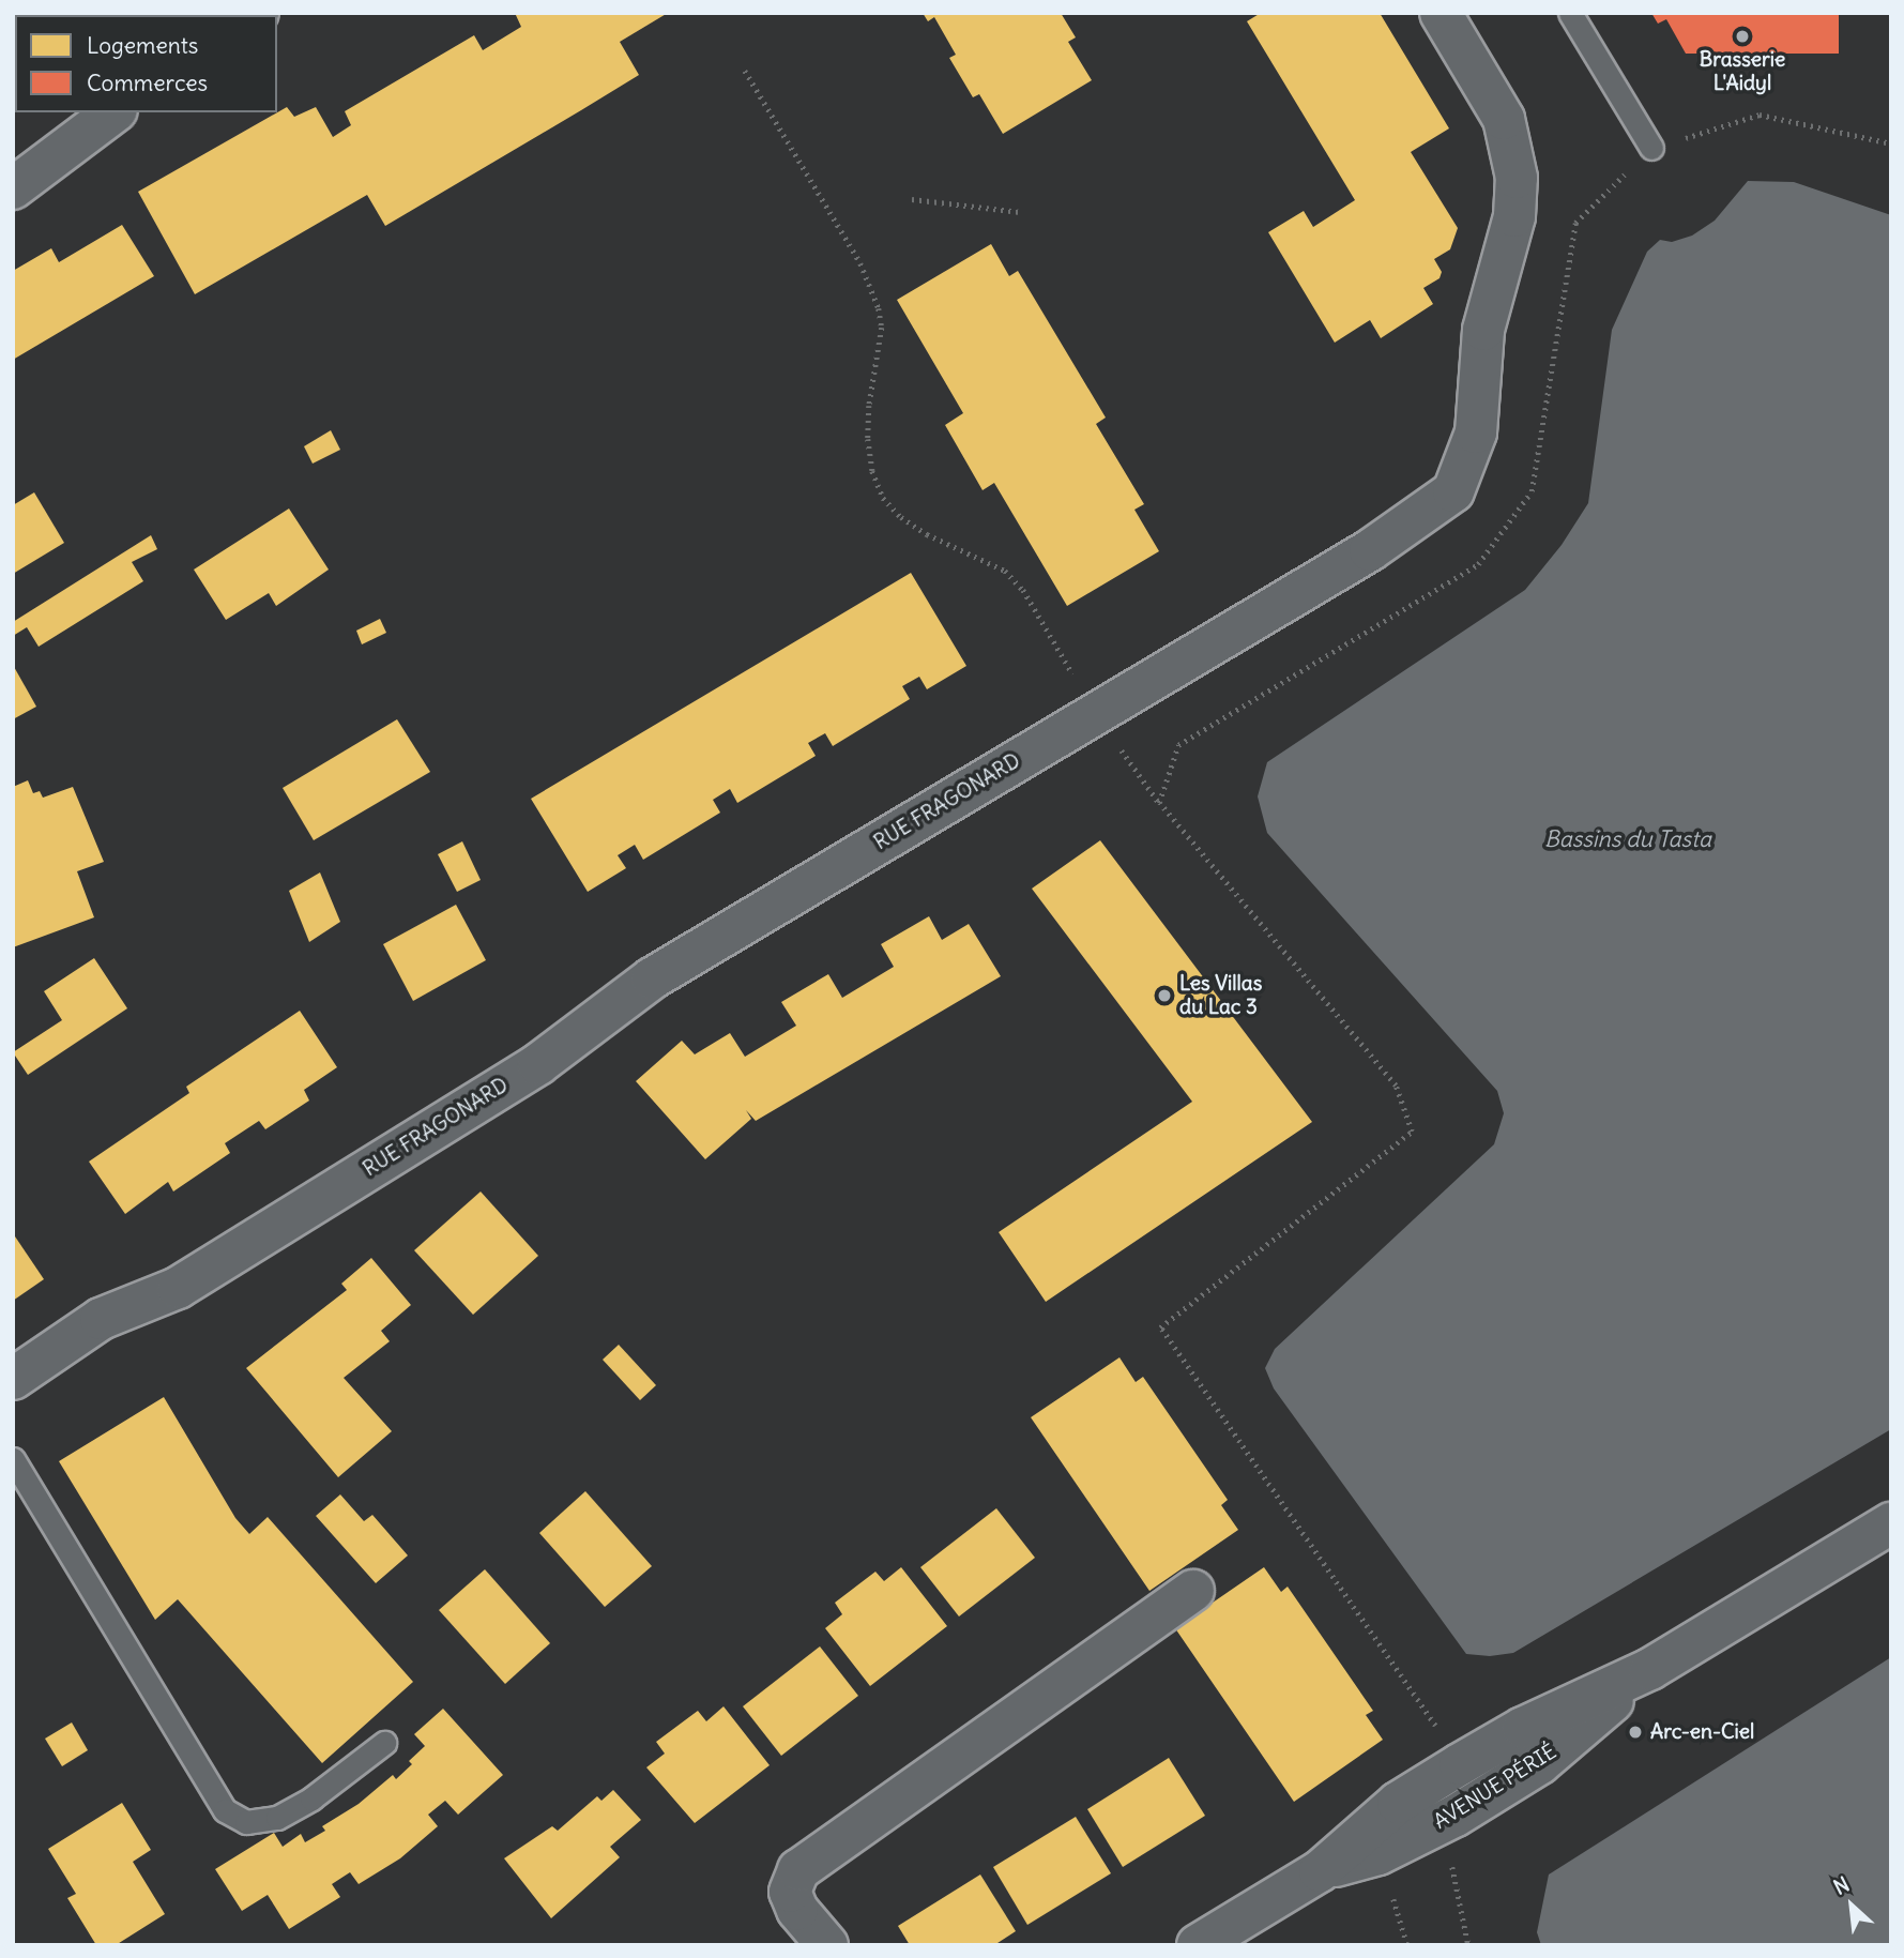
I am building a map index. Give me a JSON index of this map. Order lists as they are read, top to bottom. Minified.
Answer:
{"streets":{"street":["RUE FRAGONARD","AVENUE PÉRIÉ"]},"water":["Bassins du Tasta"],"places":["Brasserie L'Aidyl","Les Villas du Lac 3","Arc-en-Ciel"],"legend":["Logements","Commerces"],"north":"top left"}
